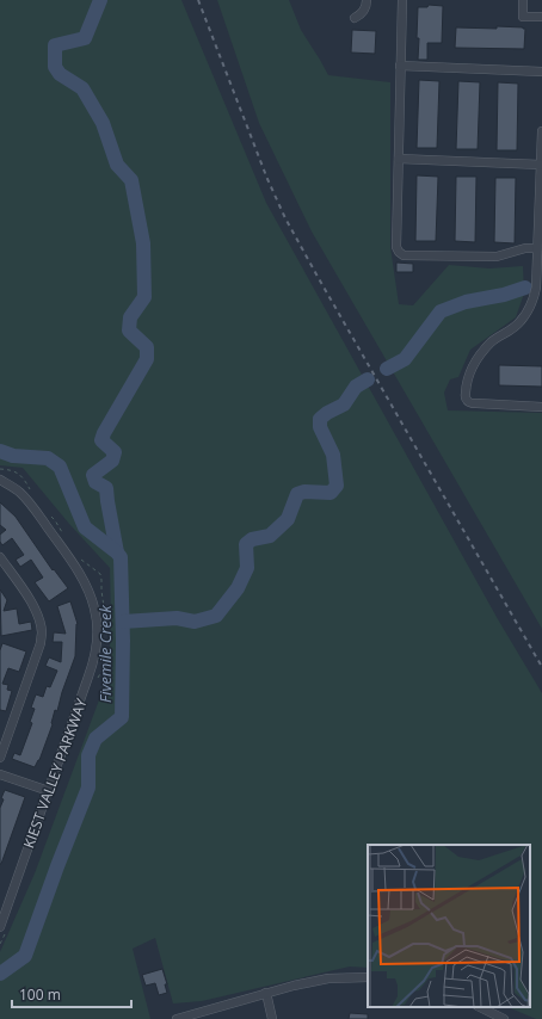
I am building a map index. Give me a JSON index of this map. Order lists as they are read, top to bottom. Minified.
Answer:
{"streets":{"street":["KIEST VALLEY PARKWAY"]},"water":["Fivemile Creek"],"scale_bar":"100 m"}
